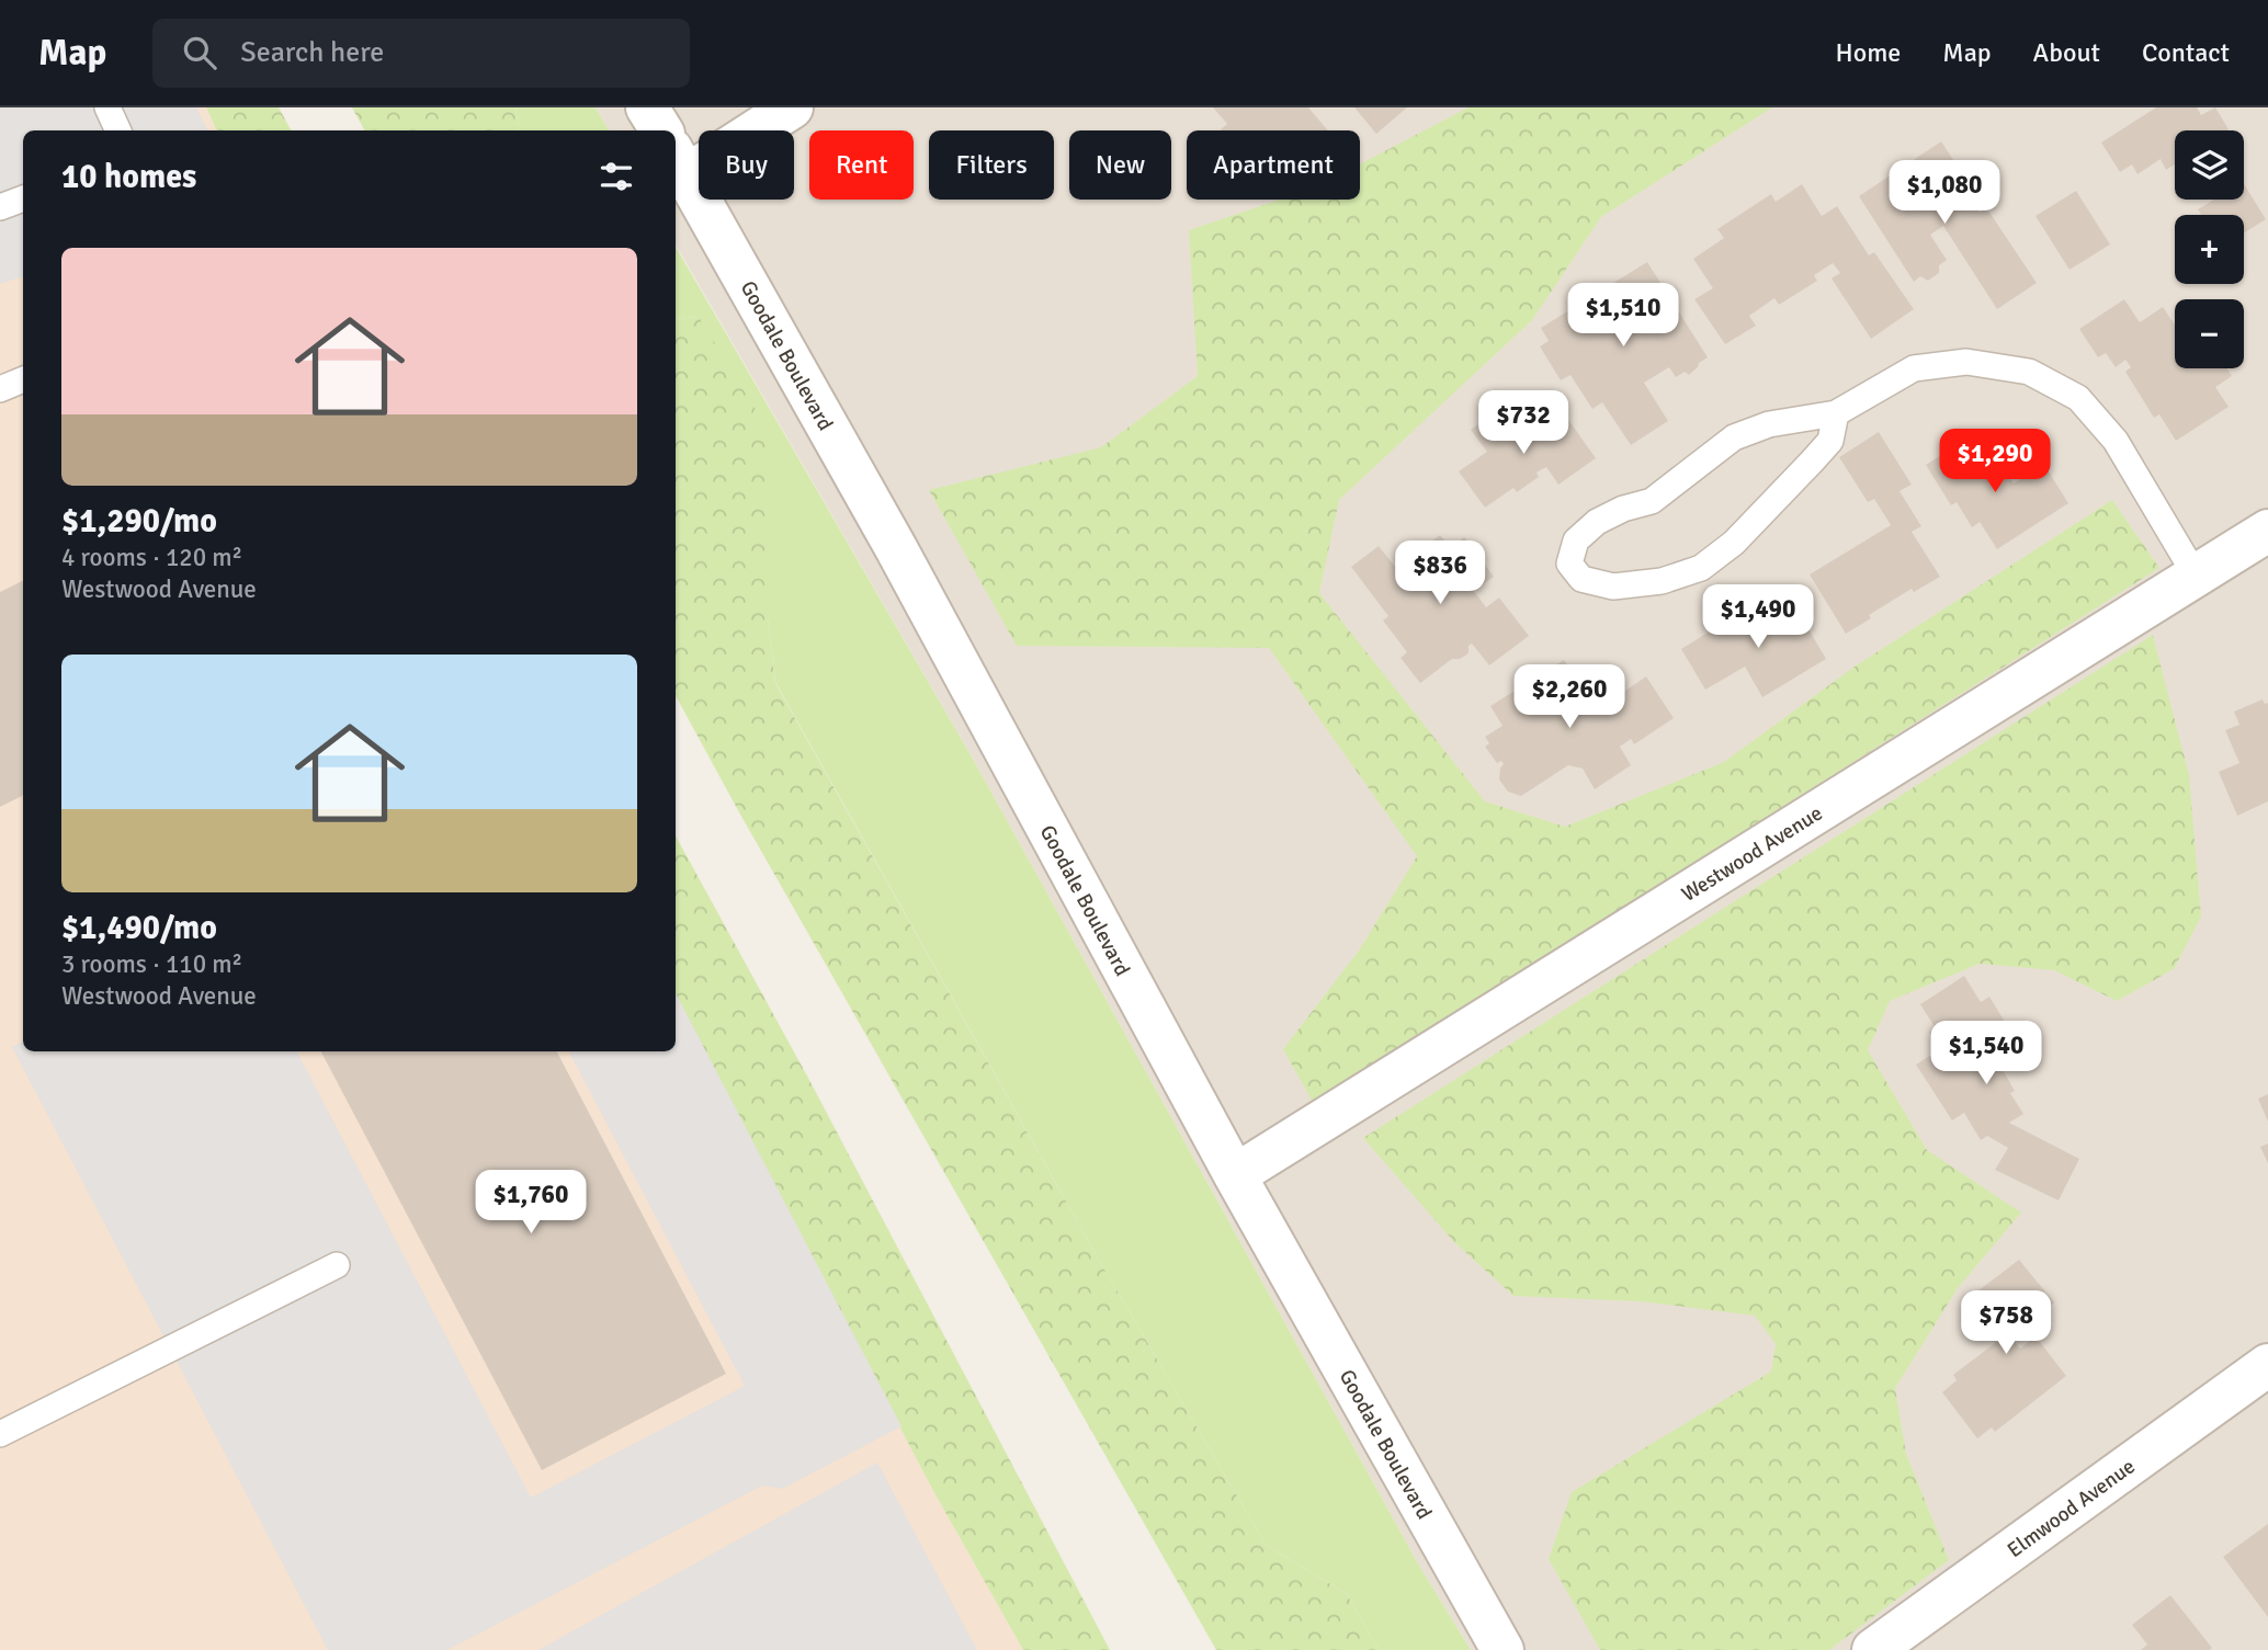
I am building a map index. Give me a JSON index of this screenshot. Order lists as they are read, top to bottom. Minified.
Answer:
{"streets":{"street":["Goodale Boulevard","Westwood Avenue","Elmwood Avenue"]},"crossings":[["Goodale Boulevard","Westwood Avenue"]],"page":{"header":"Map","search":"Search here","nav":["Home","Map","About","Contact"],"map_buttons":["+","−"],"chip":["Buy","Rent","Filters","New","Apartment"],"heading":"10 homes","price":["$1,080","$1,510","$732","$1,290","$836","$1,490","$2,260","$1,540","$1,760","$758"],"list":[{"name":"$1,290/mo","note":"4 rooms · 120 m² · Westwood Avenue"},{"name":"$1,490/mo","note":"3 rooms · 110 m² · Westwood Avenue"}]}}
